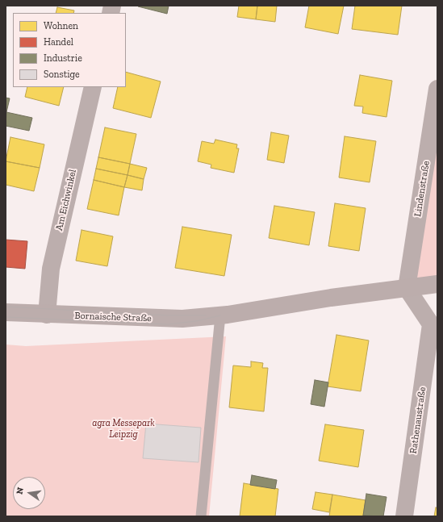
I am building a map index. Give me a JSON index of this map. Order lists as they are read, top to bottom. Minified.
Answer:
{"streets":{"main road":["Bornaische Straße"],"street":["Lindenstraße","Am Eichwinkel","Rathenaustraße"]},"crossings":[["Lindenstraße","Bornaische Straße"],["Lindenstraße","Rathenaustraße"],["Am Eichwinkel","Bornaische Straße"],["Bornaische Straße","Rathenaustraße"]],"parks":["agra Messepark Leipzig"],"legend":["Wohnen","Handel","Industrie","Sonstige"],"north":"left"}
